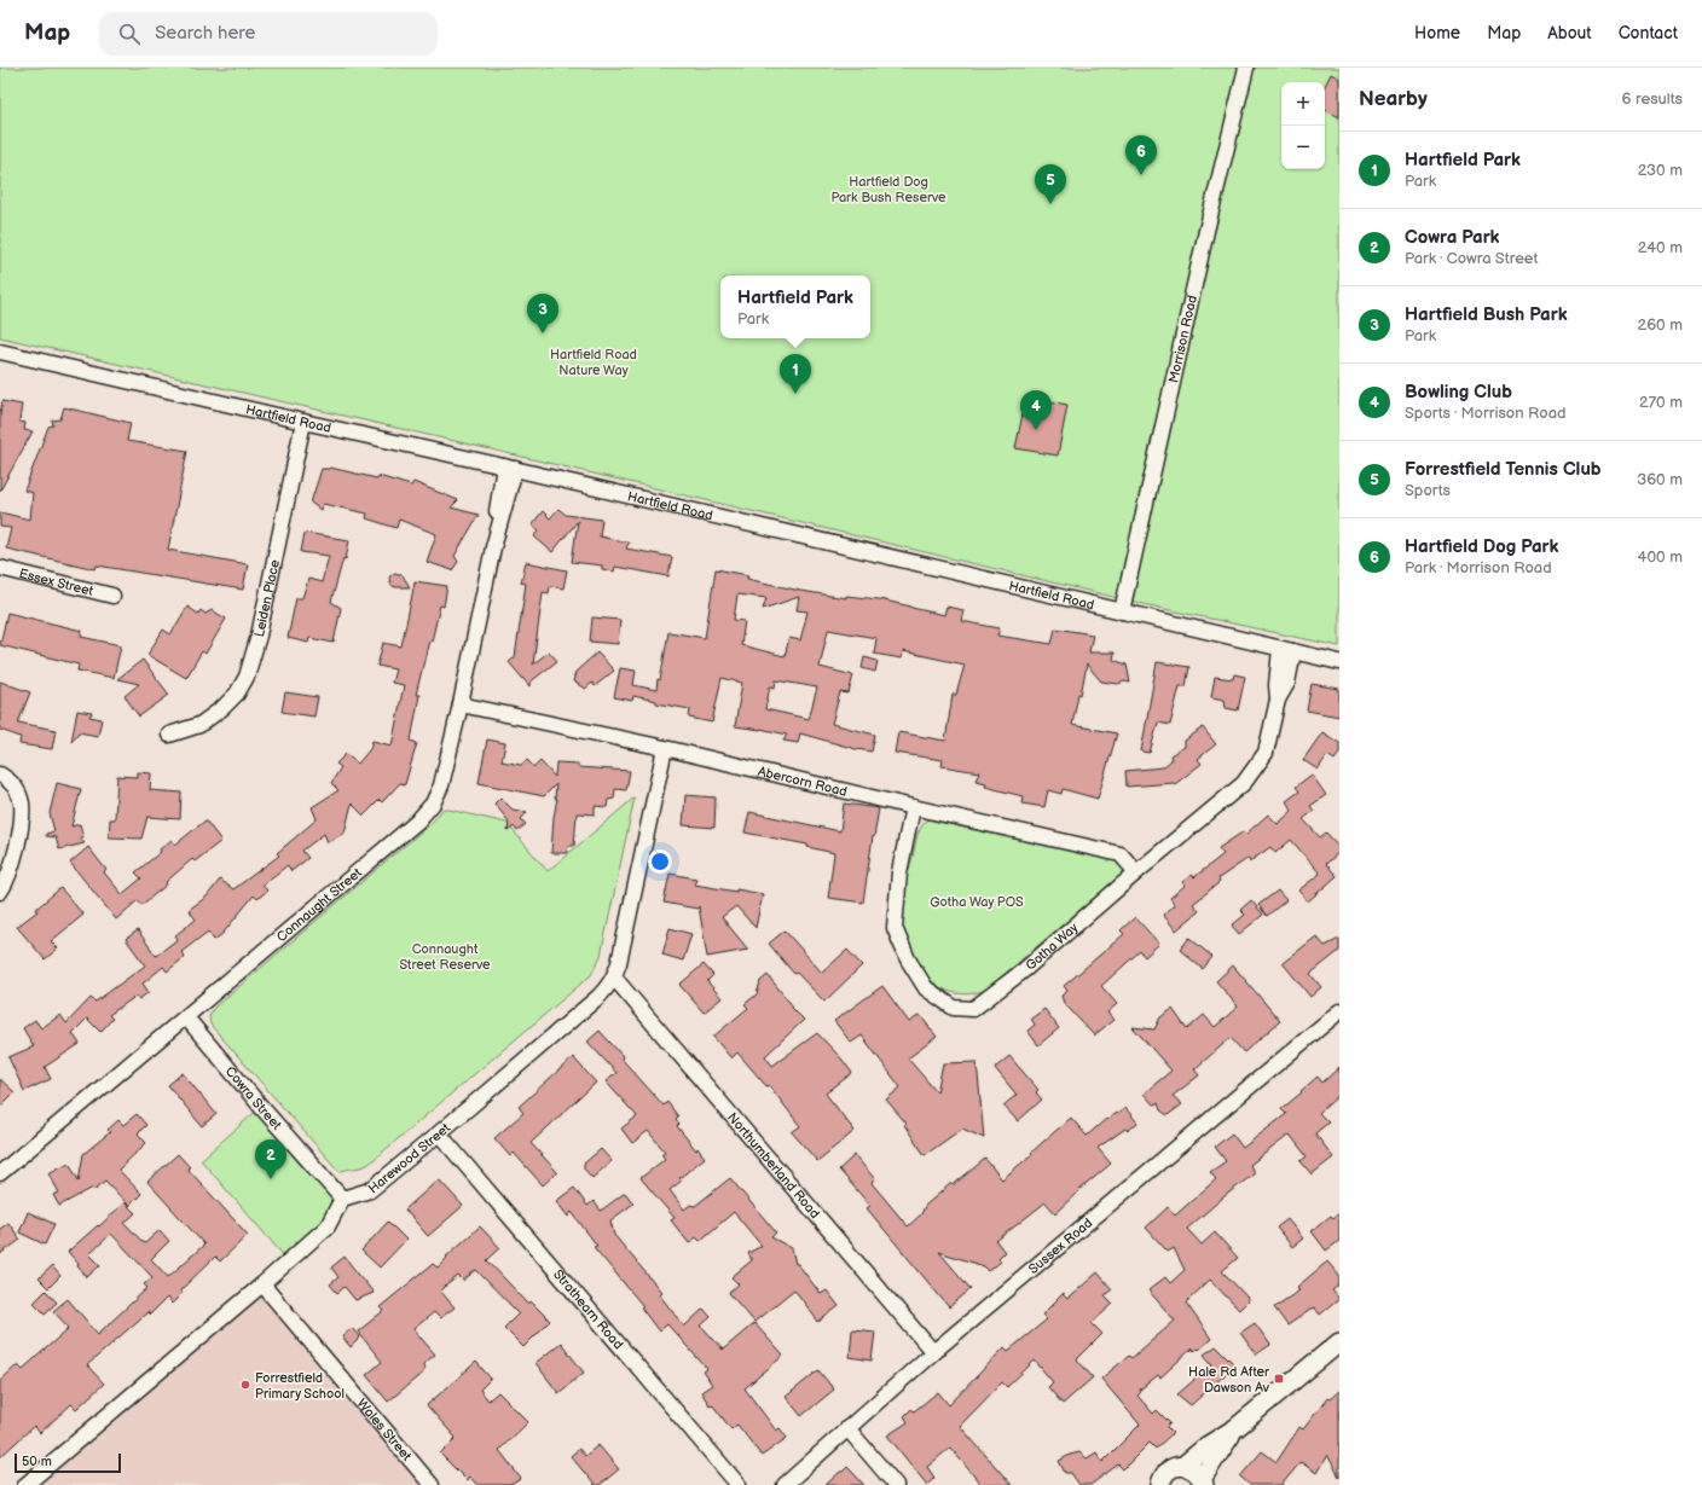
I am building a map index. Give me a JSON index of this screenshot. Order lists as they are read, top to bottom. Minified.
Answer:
{"streets":{"street":["Morrison Road","Hartfield Road","Essex Street","Leiden Place","Abercorn Road","Connaught Street","Gotha Way","Cowra Street","Harewood Street","Northumberland Road","Sussex Road","Strathearn Road","Wales Street"]},"crossings":[["Morrison Road","Hartfield Road"],["Hartfield Road","Leiden Place"],["Hartfield Road","Connaught Street"],["Hartfield Road","Gotha Way"],["Abercorn Road","Connaught Street"],["Abercorn Road","Gotha Way"],["Abercorn Road","Harewood Street"],["Connaught Street","Cowra Street"],["Cowra Street","Harewood Street"],["Harewood Street","Northumberland Road"],["Harewood Street","Strathearn Road"],["Northumberland Road","Sussex Road"]],"parks":["Hartfield Dog Park Bush Reserve","Hartfield Road Nature Way","Gotha Way POS","Connaught Street Reserve"],"places":{"transit":["Hale Rd After Dawson Av"],"other":["Forrestfield Primary School"]},"scale_bar":"50 m","page":{"header":"Map","search":"Search here","nav":["Home","Map","About","Contact"],"heading":["Nearby","6 results"],"map_buttons":["+","−"],"list":[{"mark":"1","name":"Hartfield Park","note":"Park","value":"230 m"},{"mark":"2","name":"Cowra Park","note":"Park · Cowra Street","value":"240 m"},{"mark":"3","name":"Hartfield Bush Park","note":"Park","value":"260 m"},{"mark":"4","name":"Bowling Club","note":"Sports · Morrison Road","value":"270 m"},{"mark":"5","name":"Forrestfield Tennis Club","note":"Sports","value":"360 m"},{"mark":"6","name":"Hartfield Dog Park","note":"Park · Morrison Road","value":"400 m"}],"pins":["6","5","3","1","4","2"],"popup":["Hartfield Park","Park"],"scale":"50 m"}}
